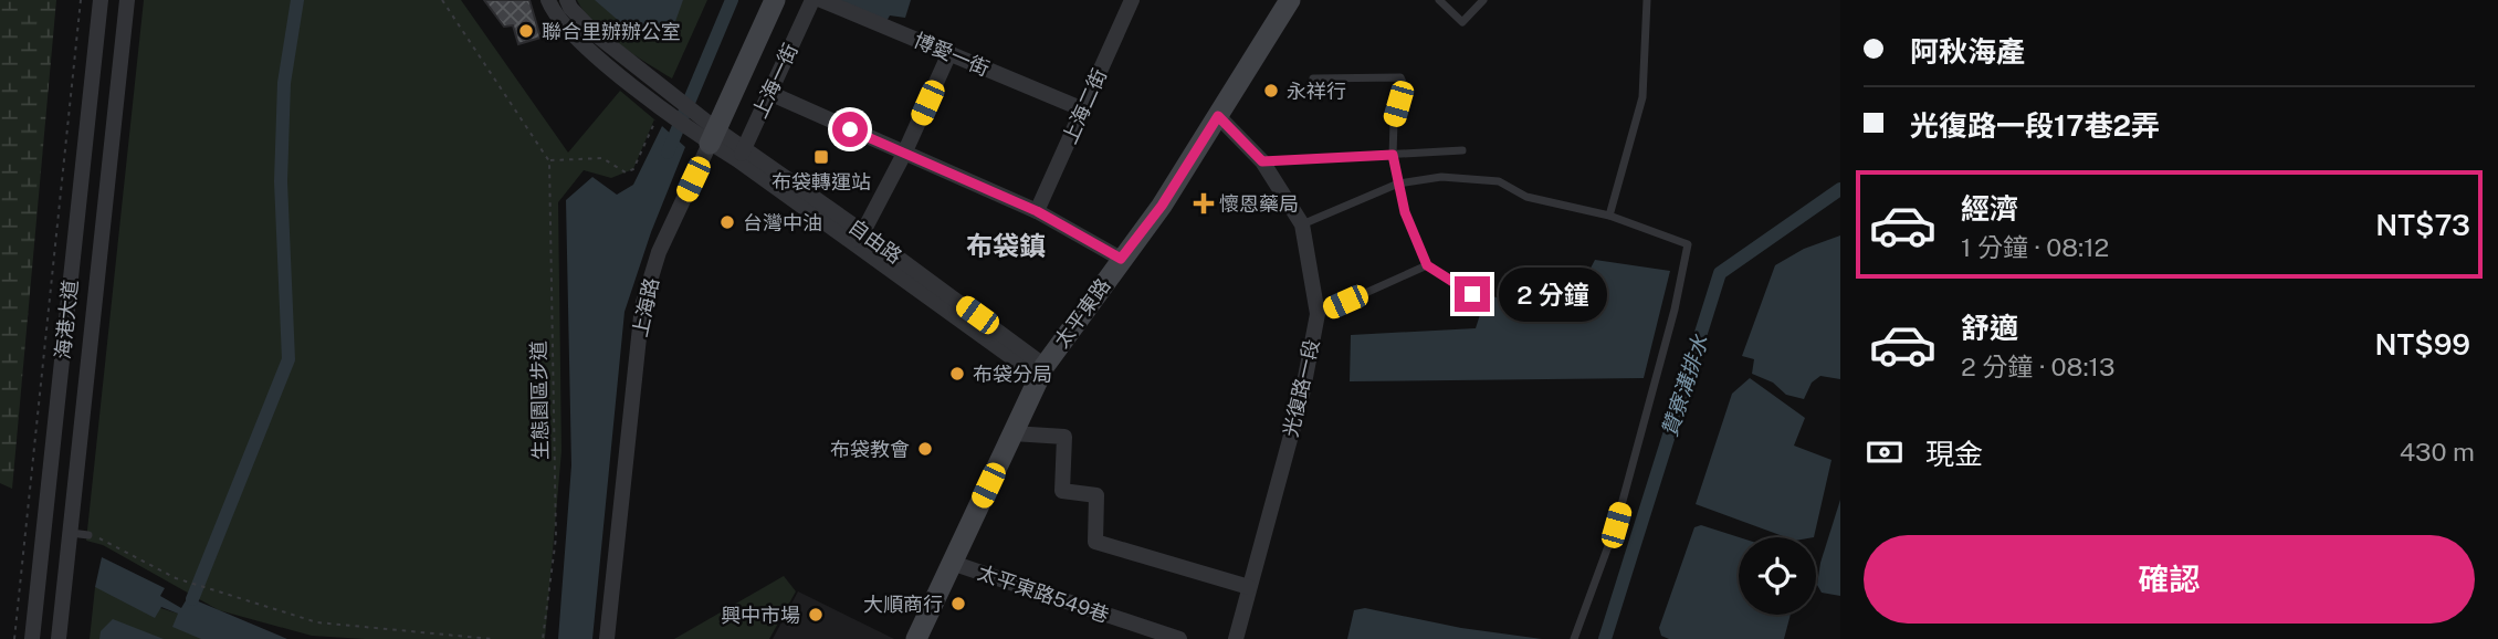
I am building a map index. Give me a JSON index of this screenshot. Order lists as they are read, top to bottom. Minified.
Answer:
{"streets":{"main road":["上海路","太平東路"],"street":["博愛一街","上海一街","上海二街","自由路","海港大道","光復路一段","太平東路549巷"],"path":["生態園區步道"]},"crossings":[["博愛一街","上海二街"],["上海一街","自由路"],["自由路","上海路"],["自由路","太平東路"],["太平東路","光復路一段"],["太平東路","太平東路549巷"]],"districts":["布袋鎮"],"water":["贊寮溝排水"],"places":{"other":["聯合里辦辦公室","永祥行","台灣中油","布袋分局","布袋教會","大順商行","興中市場"],"transit":["布袋轉運站"],"health":["懷恩藥局"]},"page":{"banner":["阿秋海產","光復路一段17巷2弄"],"list":[{"name":"經濟","note":"1 分鐘 · 08:12","value":"NT$73"},{"name":"舒適","note":"2 分鐘 · 08:13","value":"NT$99"}],"bubble":"2 分鐘","pay":["現金","430 m"],"buttons":"確認"}}
